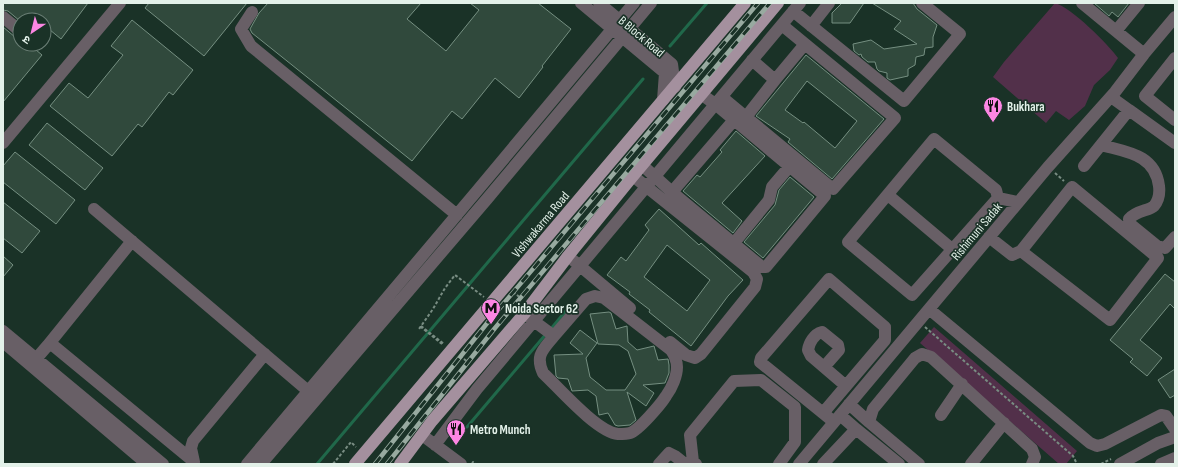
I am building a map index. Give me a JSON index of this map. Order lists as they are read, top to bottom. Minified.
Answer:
{"streets":{"main road":["Vishwakarma Road"],"street":["B Block Road","Rishimuni Sadak"]},"crossings":[["B Block Road","Vishwakarma Road"]],"places":{"restaurant":["Bukhara","Metro Munch"],"metro station":["Noida Sector 62"]},"north":"bottom left"}
